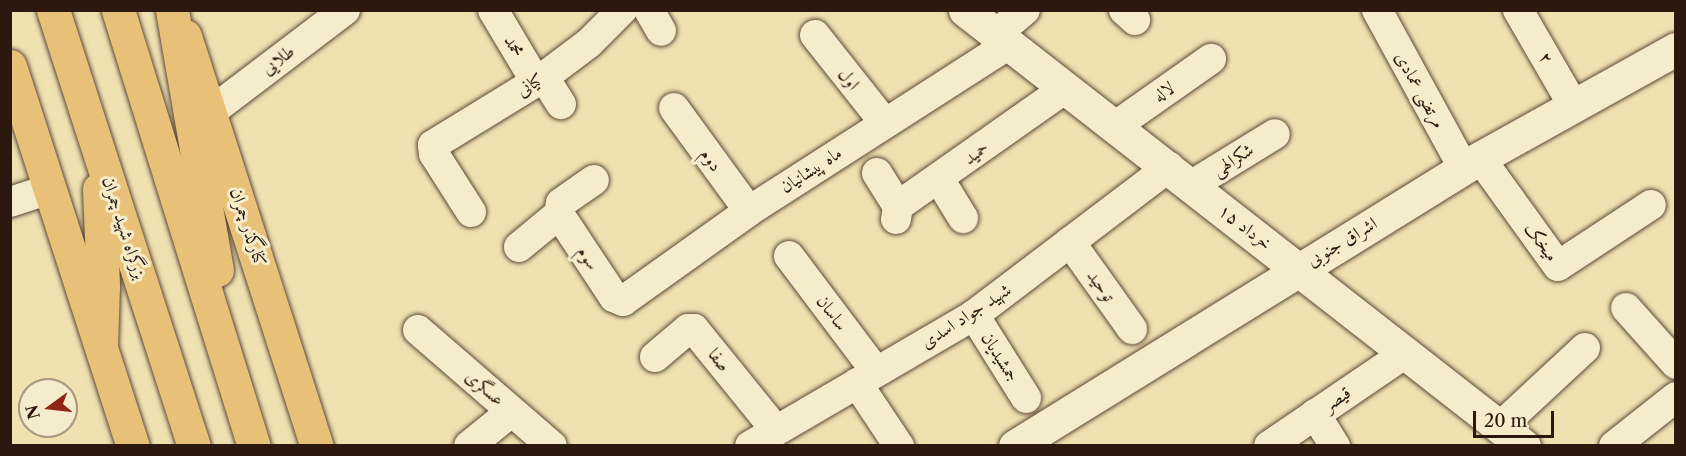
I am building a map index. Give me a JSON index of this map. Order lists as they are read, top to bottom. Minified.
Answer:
{"streets":{"main road":["کنارگذر چمران","۱۵ خرداد","بزرگراه شهید چمران","اشراق جنوبی"],"street":["محمد","۲","طلایی","اول","کیانی","مرتضی عمادی","لاله","حمید","دوم","شکرالهی","ماه پیشانیان","میخک","سوم","توحید","ساسان","شهید جواد اسدی","جمشیدیان","صفا","عسگری","قیصر"]},"crossings":[["محمد","کیانی"],["۲","اشراق جنوبی"],["طلایی","کنارگذر چمران"],["اول","ماه پیشانیان"],["مرتضی عمادی","اشراق جنوبی"],["مرتضی عمادی","میخک"],["لاله","۱۵ خرداد"],["حمید","۱۵ خرداد"],["دوم","ماه پیشانیان"],["شکرالهی","۱۵ خرداد"],["شکرالهی","شهید جواد اسدی"],["ماه پیشانیان","۱۵ خرداد"],["ماه پیشانیان","سوم"],["۱۵ خرداد","اشراق جنوبی"],["۱۵ خرداد","شهید جواد اسدی"],["۱۵ خرداد","قیصر"],["اشراق جنوبی","میخک"],["توحید","شهید جواد اسدی"],["ساسان","شهید جواد اسدی"],["شهید جواد اسدی","جمشیدیان"],["شهید جواد اسدی","صفا"]],"scale_bar":"20 m","north":"left"}
